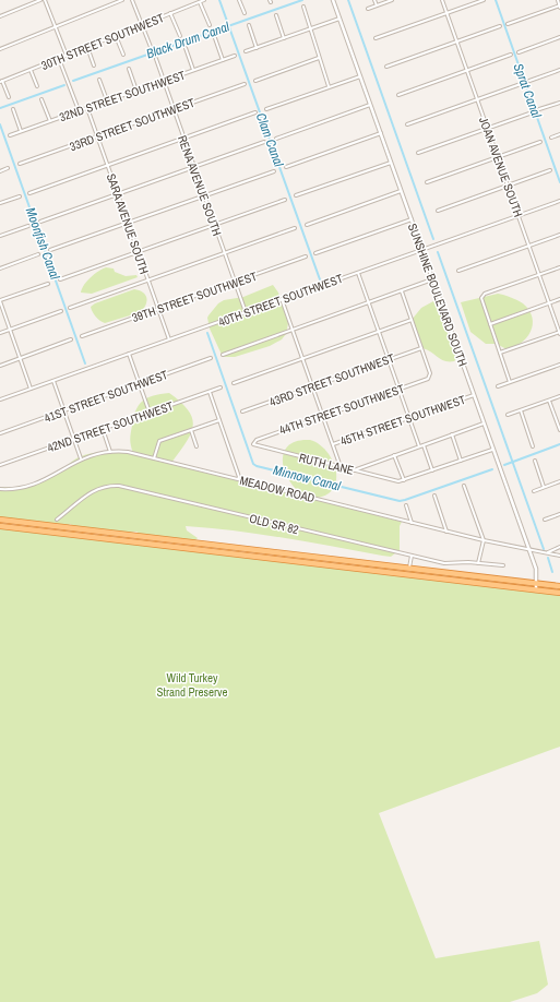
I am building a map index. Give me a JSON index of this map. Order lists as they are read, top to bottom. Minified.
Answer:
{"streets":{"street":["30TH STREET SOUTHWEST","32ND STREET SOUTHWEST","33RD STREET SOUTHWEST","JOAN AVENUE SOUTH","RENA AVENUE SOUTH","SARA AVENUE SOUTH","SUNSHINE BOULEVARD SOUTH","39TH STREET SOUTHWEST","40TH STREET SOUTHWEST","43RD STREET SOUTHWEST","41ST STREET SOUTHWEST","44TH STREET SOUTHWEST","45TH STREET SOUTHWEST","42ND STREET SOUTHWEST","RUTH LANE","MEADOW ROAD","OLD SR 82"]},"crossings":[["32ND STREET SOUTHWEST","RENA AVENUE SOUTH"],["32ND STREET SOUTHWEST","SARA AVENUE SOUTH"],["33RD STREET SOUTHWEST","RENA AVENUE SOUTH"],["33RD STREET SOUTHWEST","SARA AVENUE SOUTH"],["JOAN AVENUE SOUTH","40TH STREET SOUTHWEST"],["RENA AVENUE SOUTH","39TH STREET SOUTHWEST"],["RENA AVENUE SOUTH","40TH STREET SOUTHWEST"],["SARA AVENUE SOUTH","39TH STREET SOUTHWEST"],["SARA AVENUE SOUTH","40TH STREET SOUTHWEST"],["SUNSHINE BOULEVARD SOUTH","40TH STREET SOUTHWEST"],["SUNSHINE BOULEVARD SOUTH","45TH STREET SOUTHWEST"],["SUNSHINE BOULEVARD SOUTH","MEADOW ROAD"],["43RD STREET SOUTHWEST","44TH STREET SOUTHWEST"],["44TH STREET SOUTHWEST","RUTH LANE"]],"water":["Black Drum Canal","Sprat Canal","Clam Canal","Moonfish Canal","Minnow Canal"],"parks":["Wild Turkey Strand Preserve"]}
